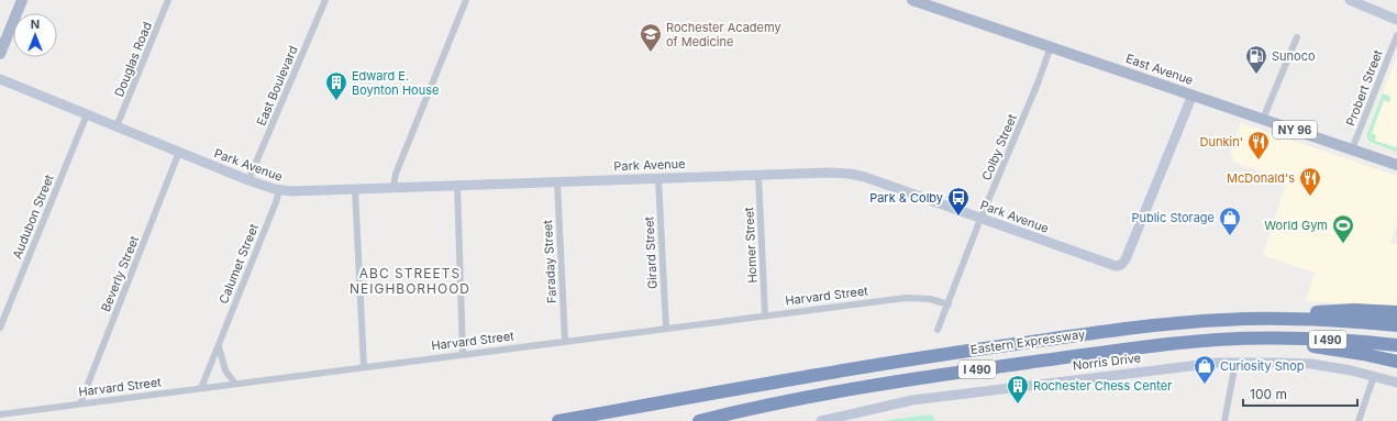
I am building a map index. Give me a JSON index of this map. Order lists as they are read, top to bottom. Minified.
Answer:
{"streets":{"highway":["I 490","Eastern Expressway"],"main road":["East Avenue","NY 96"],"street":["Douglas Road","East Boulevard","Probert Street","Colby Street","Park Avenue","Audubon Street","Homer Street","Girard Street","Faraday Street","Calumet Street","Beverly Street","Harvard Street","Norris Drive"]},"crossings":[["Douglas Road","Park Avenue"],["East Avenue","Probert Street"],["East Avenue","Colby Street"],["East Avenue","Park Avenue"],["East Boulevard","Park Avenue"],["Colby Street","Park Avenue"],["Colby Street","Harvard Street"],["Park Avenue","Audubon Street"],["Park Avenue","Homer Street"],["Park Avenue","Girard Street"],["Park Avenue","Faraday Street"],["Park Avenue","Calumet Street"],["Park Avenue","Beverly Street"],["Homer Street","Harvard Street"],["Girard Street","Harvard Street"],["Faraday Street","Harvard Street"],["Calumet Street","Harvard Street"],["Beverly Street","Harvard Street"]],"districts":["ABC STREETS NEIGHBORHOOD"],"places":{"school or university":["Rochester Academy of Medicine"],"fuel station":["Sunoco"],"building":["Edward E. Boynton House","Rochester Chess Center"],"restaurant":["Dunkin'","McDonald's"],"bus stop":["Park & Colby"],"shop":["Public Storage","Curiosity Shop"],"sports":["World Gym"]},"scale_bar":"100 m","north":"top"}
